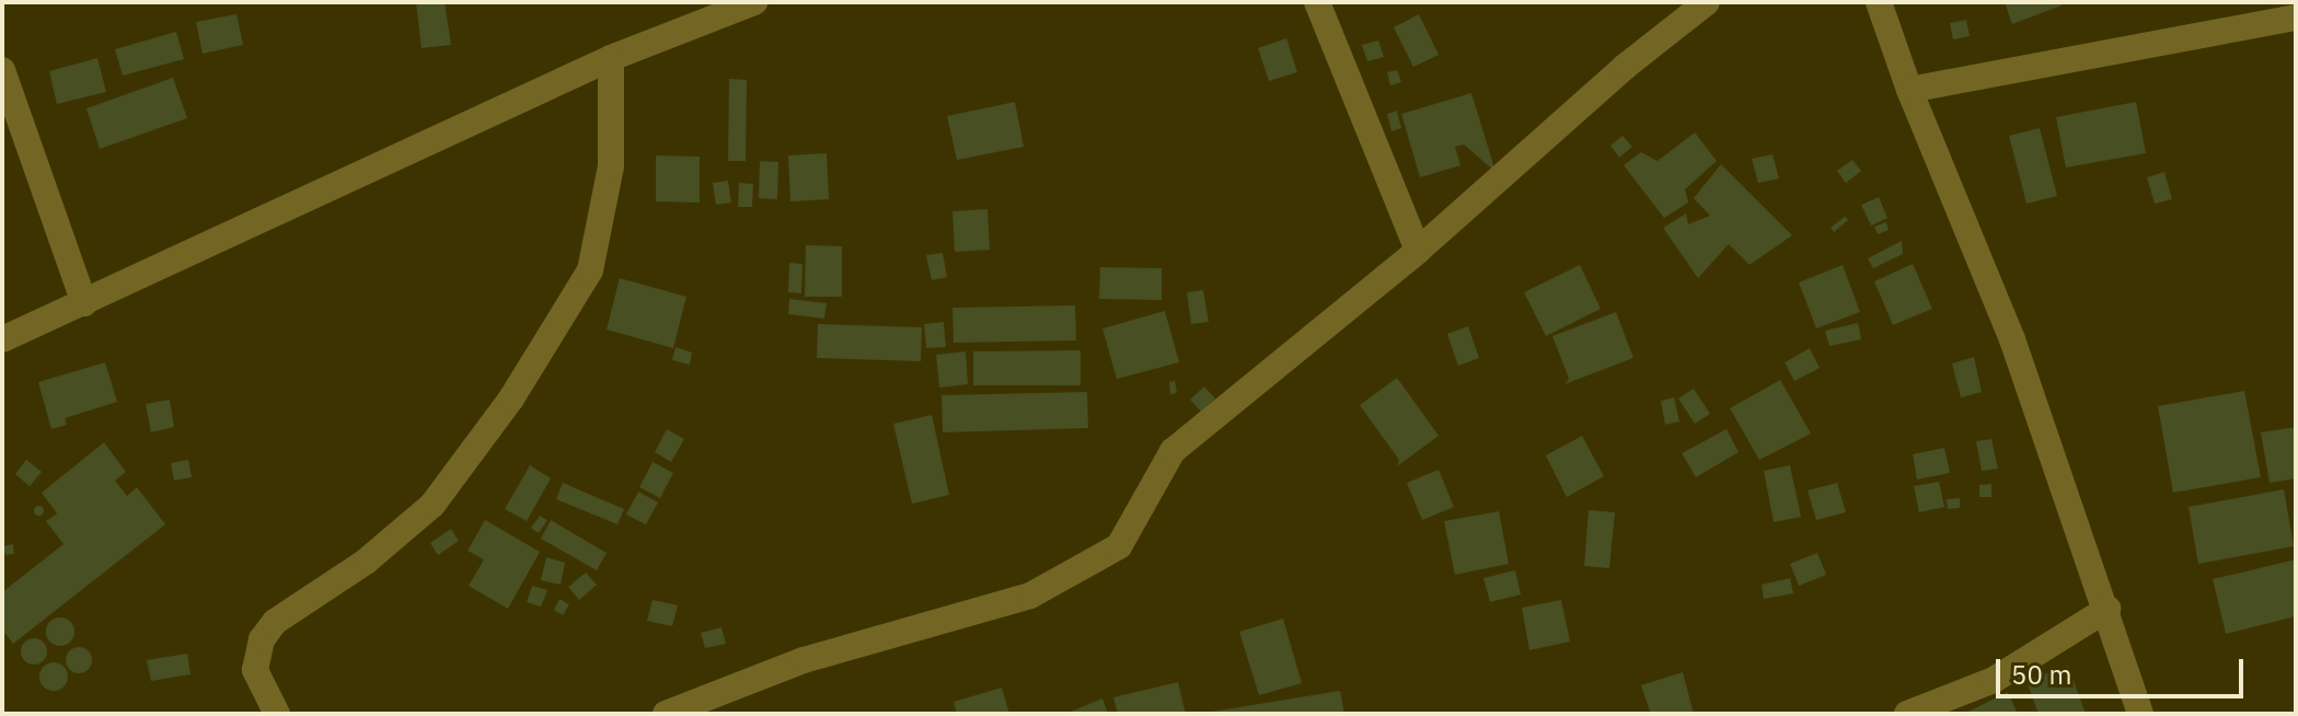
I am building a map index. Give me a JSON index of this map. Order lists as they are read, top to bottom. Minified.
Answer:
{"scale_bar":"50 m"}
